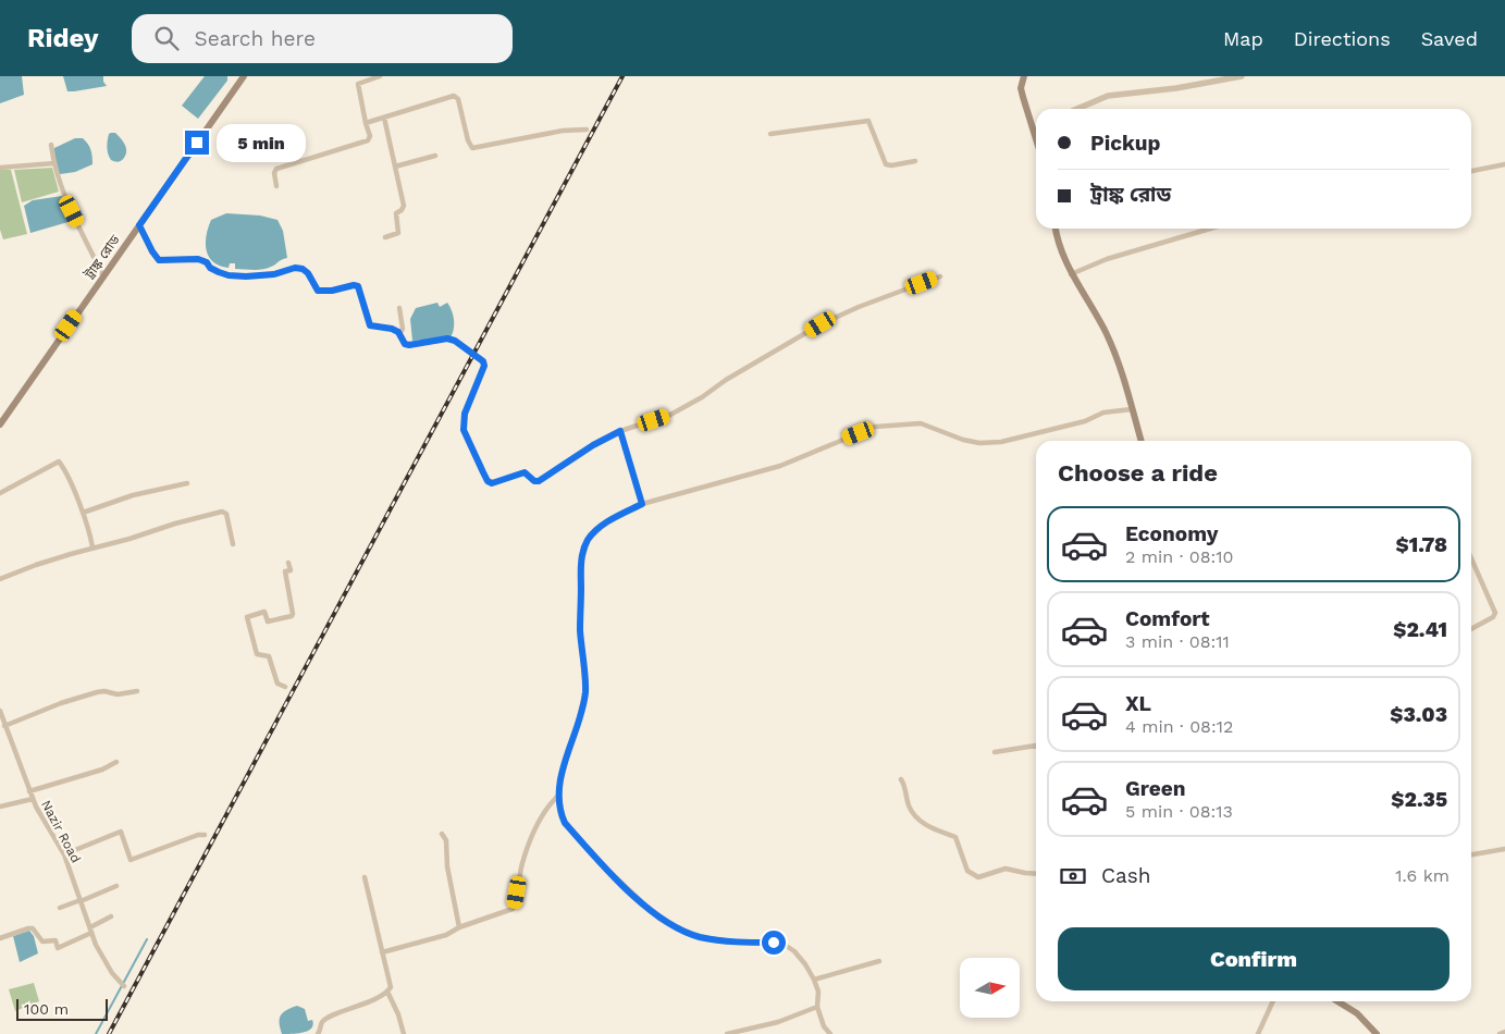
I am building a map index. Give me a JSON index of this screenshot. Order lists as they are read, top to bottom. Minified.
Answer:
{"streets":{"main road":["ট্রাঙ্ক রোড"],"street":["Nazir Road"]},"scale_bar":"100 m","north":"right","page":{"header":"Ridey","search":"Search here","nav":["Map","Directions","Saved"],"banner":["Pickup","ট্রাঙ্ক রোড"],"bubble":"5 min","heading":"Choose a ride","list":[{"name":"Economy","note":"2 min · 08:10","value":"$1.78"},{"name":"Comfort","note":"3 min · 08:11","value":"$2.41"},{"name":"XL","note":"4 min · 08:12","value":"$3.03"},{"name":"Green","note":"5 min · 08:13","value":"$2.35"}],"pay":["Cash","1.6 km"],"buttons":"Confirm","scale":"100 m"}}
